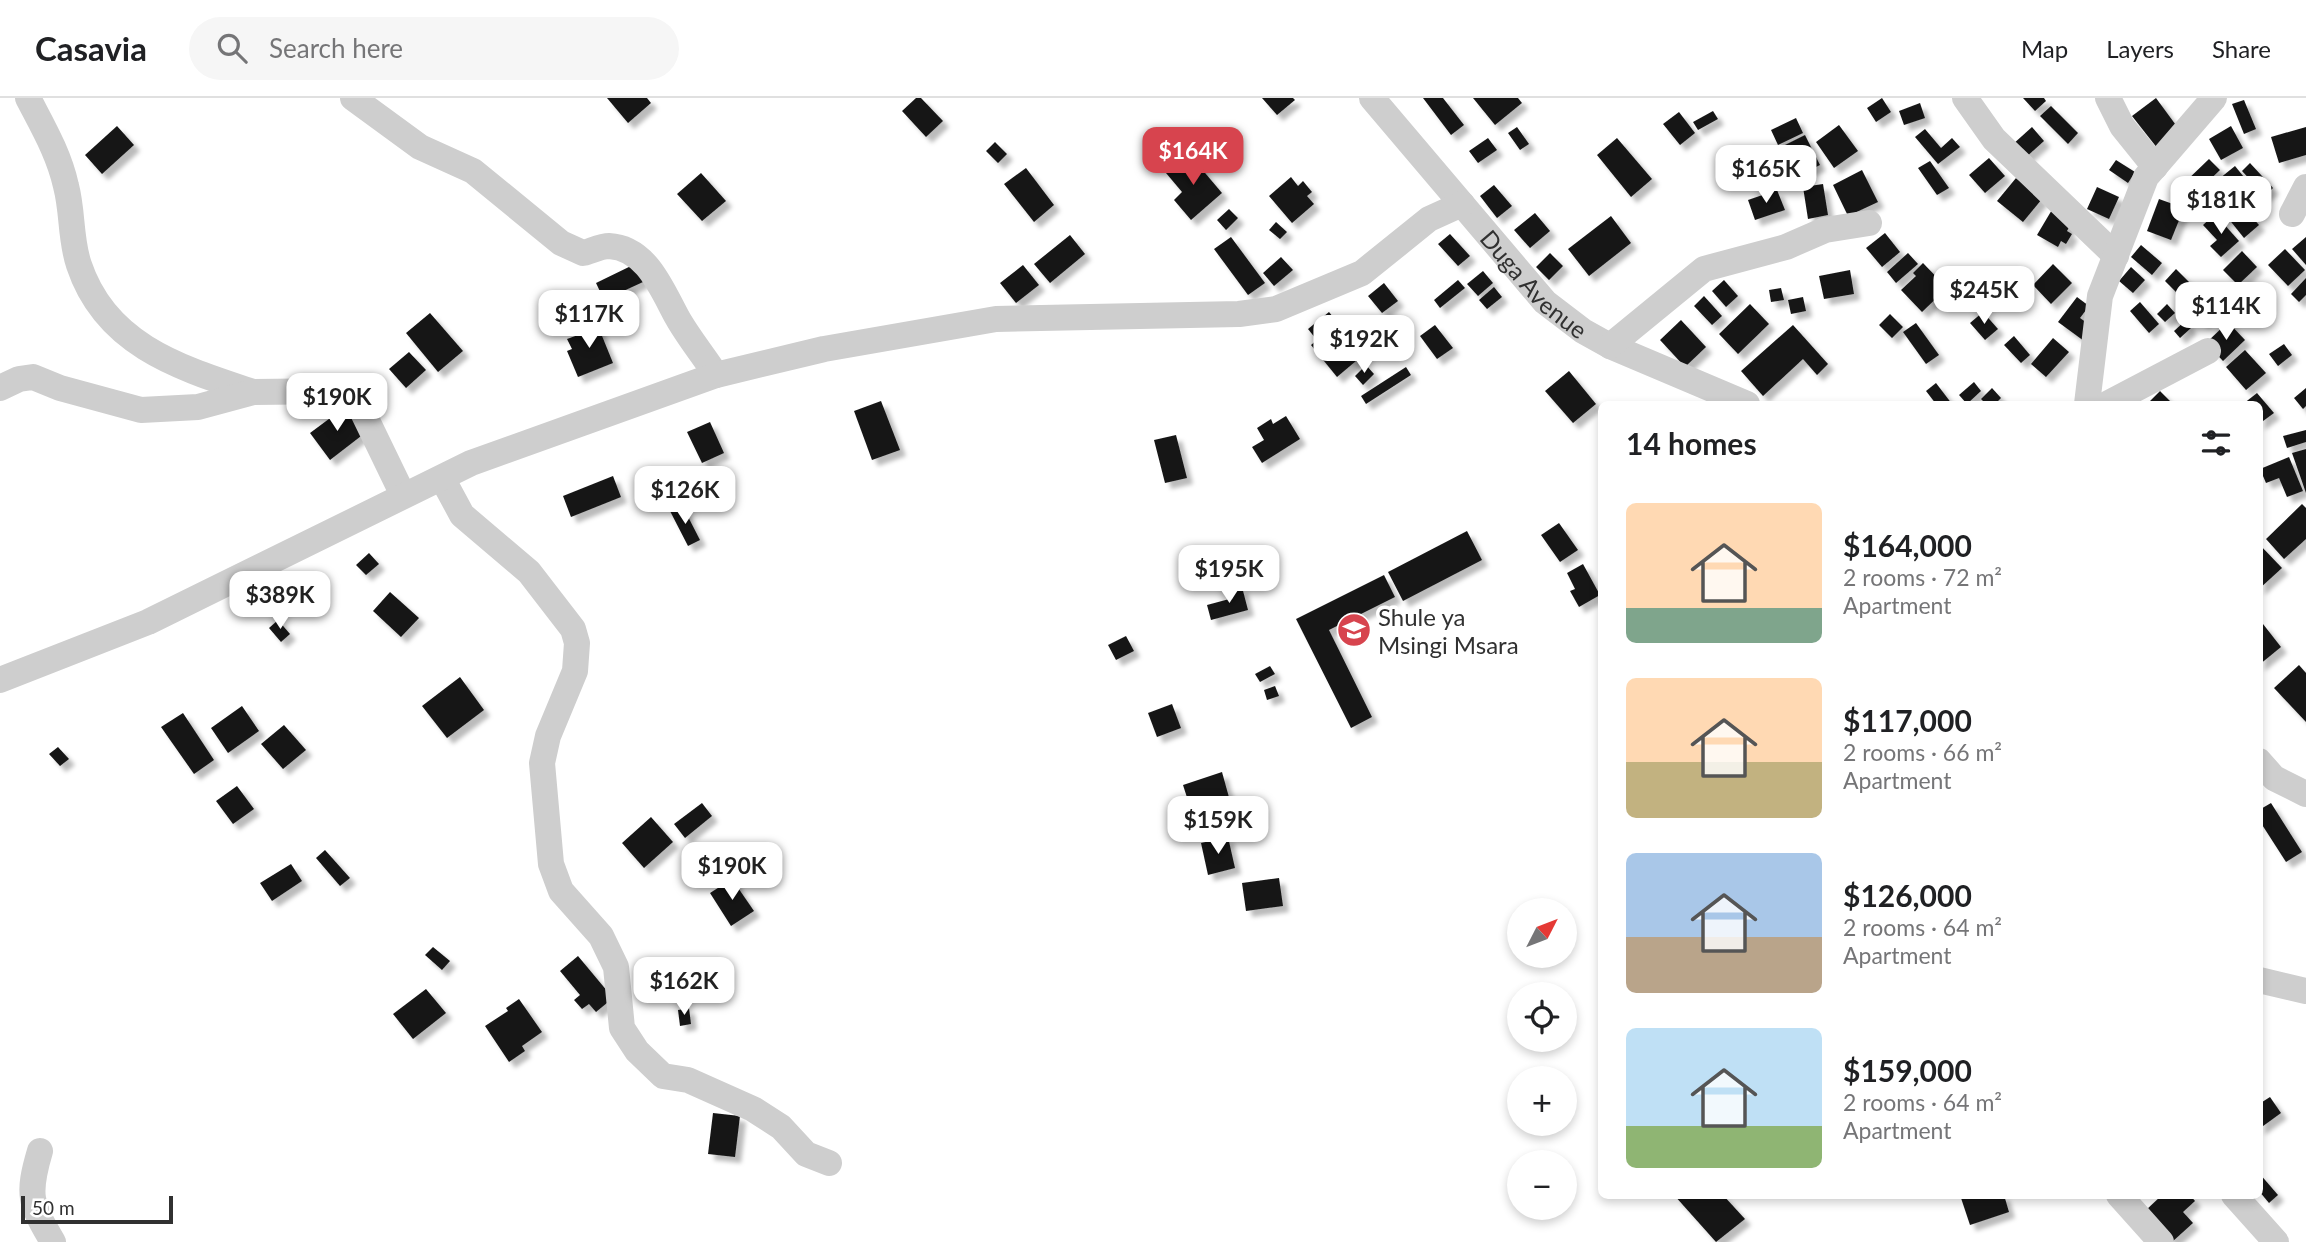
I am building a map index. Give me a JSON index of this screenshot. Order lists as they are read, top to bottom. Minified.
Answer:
{"streets":{"street":["Duga Avenue"]},"places":{"school or university":["Shule ya Msingi Msara"]},"scale_bar":"50 m","north":"top right","page":{"header":"Casavia","search":"Search here","nav":["Map","Layers","Share"],"price":["$164K","$165K","$181K","$245K","$114K","$117K","$192K","$190K","$126K","$195K","$389K","$159K","$190K","$162K"],"heading":"14 homes","list":[{"name":"$164,000","note":"2 rooms · 72 m² · Apartment"},{"name":"$117,000","note":"2 rooms · 66 m² · Apartment"},{"name":"$126,000","note":"2 rooms · 64 m² · Apartment"},{"name":"$159,000","note":"2 rooms · 64 m² · Apartment"}],"map_buttons":["+","−"],"scale":"50 m"}}
